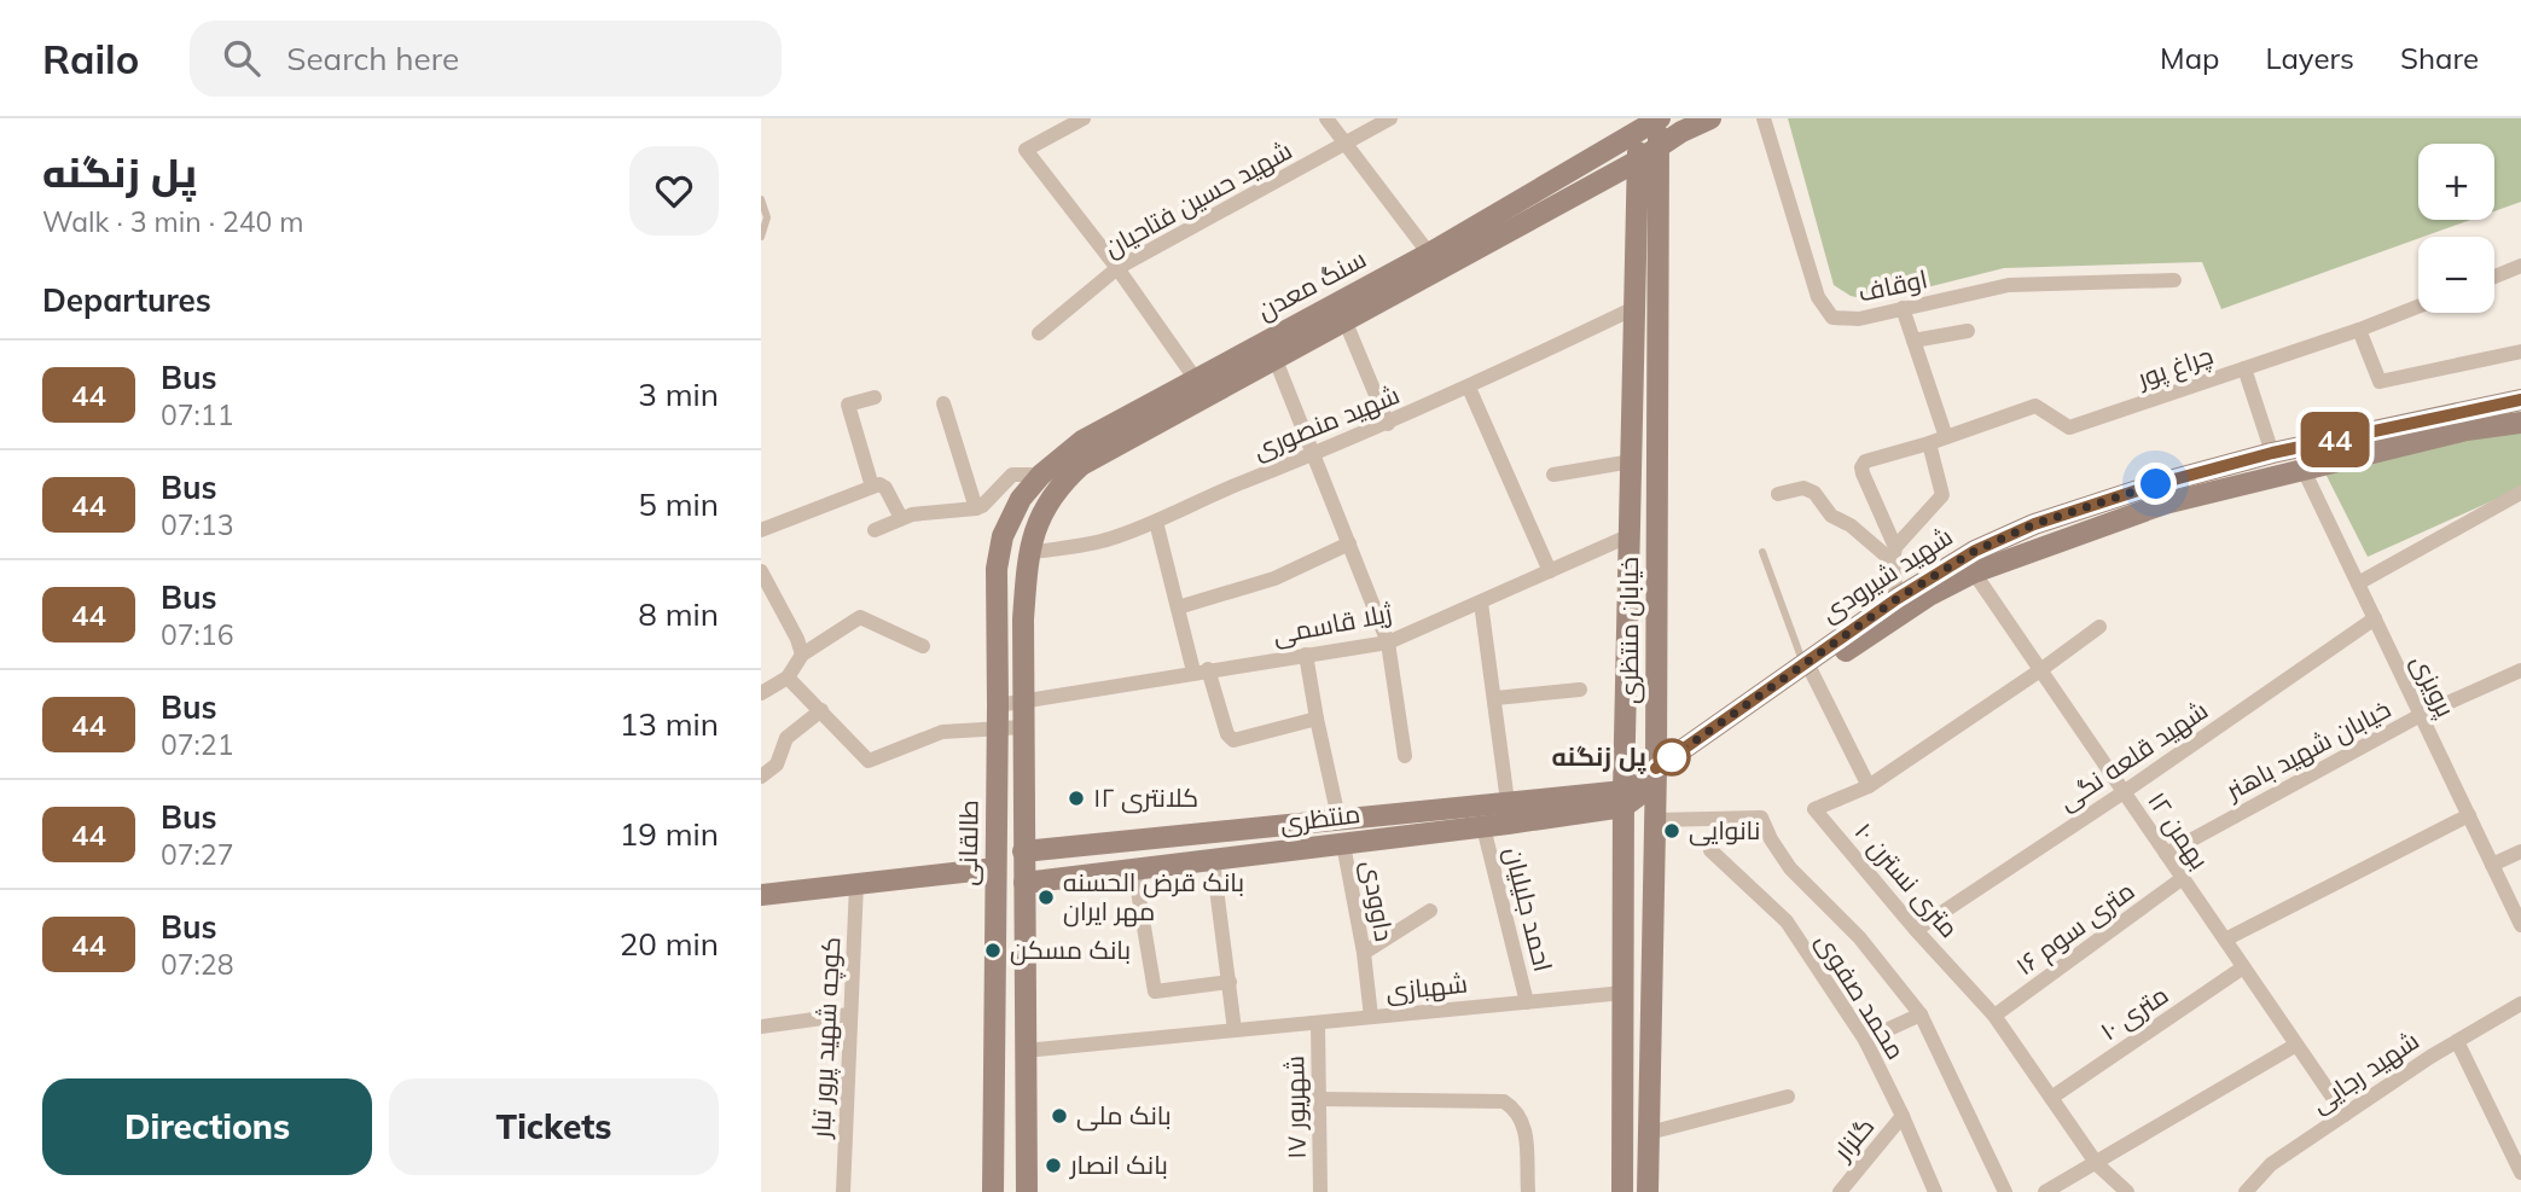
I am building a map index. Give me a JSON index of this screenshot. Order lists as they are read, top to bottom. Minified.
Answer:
{"streets":{"main road":["سنگ معدن","شهید شیرودی","خیابان منتظری","منتظری","طالقانی"],"street":["شهید حسین فتاحیان","اوقاف","چراغ پور","شهید منصوری","ژیلا قاسمی","پرویزی","خیابان شهید باهنر","شهید قلعه نگی","۱۲ بهمن","۱۰ متری نسترن","داوودی","احمد جلیلیان","۱۶ متری سوم","شهبازی","محمد صفوی","۱۰ متری","کوچه شهید پرور تبار","شهید رجایی","۱۷ شهریور","گلزار"]},"crossings":[["سنگ معدن","شهید منصوری"],["سنگ معدن","خیابان منتظری"],["سنگ معدن","طالقانی"],["شهید منصوری","خیابان منتظری"],["شهید شیرودی","خیابان منتظری"],["شهید شیرودی","پرویزی"],["شهید شیرودی","منتظری"],["شهید شیرودی","۱۲ بهمن"],["ژیلا قاسمی","خیابان منتظری"],["ژیلا قاسمی","طالقانی"],["خیابان منتظری","منتظری"],["خیابان منتظری","شهبازی"],["پرویزی","خیابان شهید باهنر"],["پرویزی","شهید قلعه نگی"],["خیابان شهید باهنر","۱۲ بهمن"],["شهید قلعه نگی","۱۲ بهمن"],["شهید قلعه نگی","۱۰ متری نسترن"],["منتظری","داوودی"],["منتظری","احمد جلیلیان"],["۱۲ بهمن","۱۰ متری نسترن"],["۱۲ بهمن","۱۶ متری سوم"],["۱۲ بهمن","۱۰ متری"],["۱۲ بهمن","شهید رجایی"],["۱۰ متری نسترن","۱۶ متری سوم"],["۱۰ متری نسترن","۱۰ متری"],["داوودی","شهبازی"],["احمد جلیلیان","شهبازی"],["شهبازی","۱۷ شهریور"],["محمد صفوی","گلزار"]],"places":["پل زنگنه","کلانتری ۱۲","نانوایی","بانک قرض الحسنه مهر ایران","بانک مسکن","بانک ملی","بانک انصار"],"lines":["bus line 44"],"page":{"header":"Railo","search":"Search here","nav":["Map","Layers","Share"],"heading":[["پل زنگنه","Walk · 3 min · 240 m"],"Departures"],"on_map":"44","map_buttons":["+","−"],"list":[{"mark":"44","name":"Bus","note":"07:11","value":"3 min"},{"mark":"44","name":"Bus","note":"07:13","value":"5 min"},{"mark":"44","name":"Bus","note":"07:16","value":"8 min"},{"mark":"44","name":"Bus","note":"07:21","value":"13 min"},{"mark":"44","name":"Bus","note":"07:27","value":"19 min"},{"mark":"44","name":"Bus","note":"07:28","value":"20 min"}],"buttons":["Directions","Tickets"]}}
